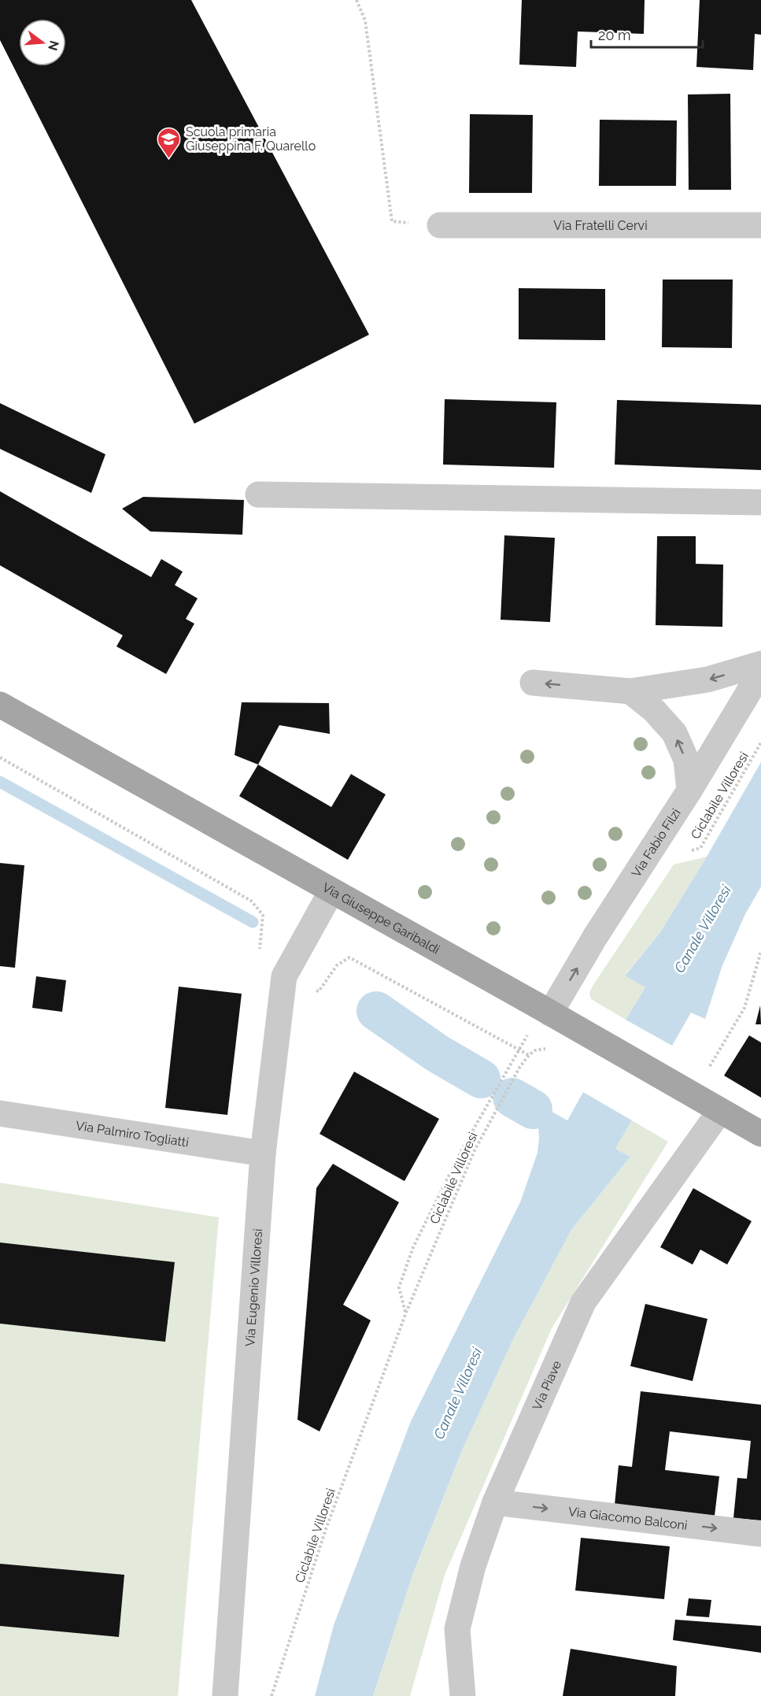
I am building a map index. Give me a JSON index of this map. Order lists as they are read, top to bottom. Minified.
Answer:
{"streets":{"main road":["Via Giuseppe Garibaldi"],"street":["Via Fratelli Cervi","Via Fabio Filzi","Via Palmiro Togliatti","Via Eugenio Villoresi","Via Piave","Via Giacomo Balconi"],"path":["Ciclabile Villoresi"]},"crossings":[["Via Fabio Filzi","Via Giuseppe Garibaldi"],["Via Giuseppe Garibaldi","Via Eugenio Villoresi"],["Via Giuseppe Garibaldi","Via Piave"],["Via Palmiro Togliatti","Via Eugenio Villoresi"],["Via Piave","Via Giacomo Balconi"]],"one_way":["Via Fabio Filzi","Via Giacomo Balconi"],"water":["Canale Villoresi"],"places":{"school or university":["Scuola primaria Giuseppina F. Quarello"]},"scale_bar":"20 m","north":"right"}
